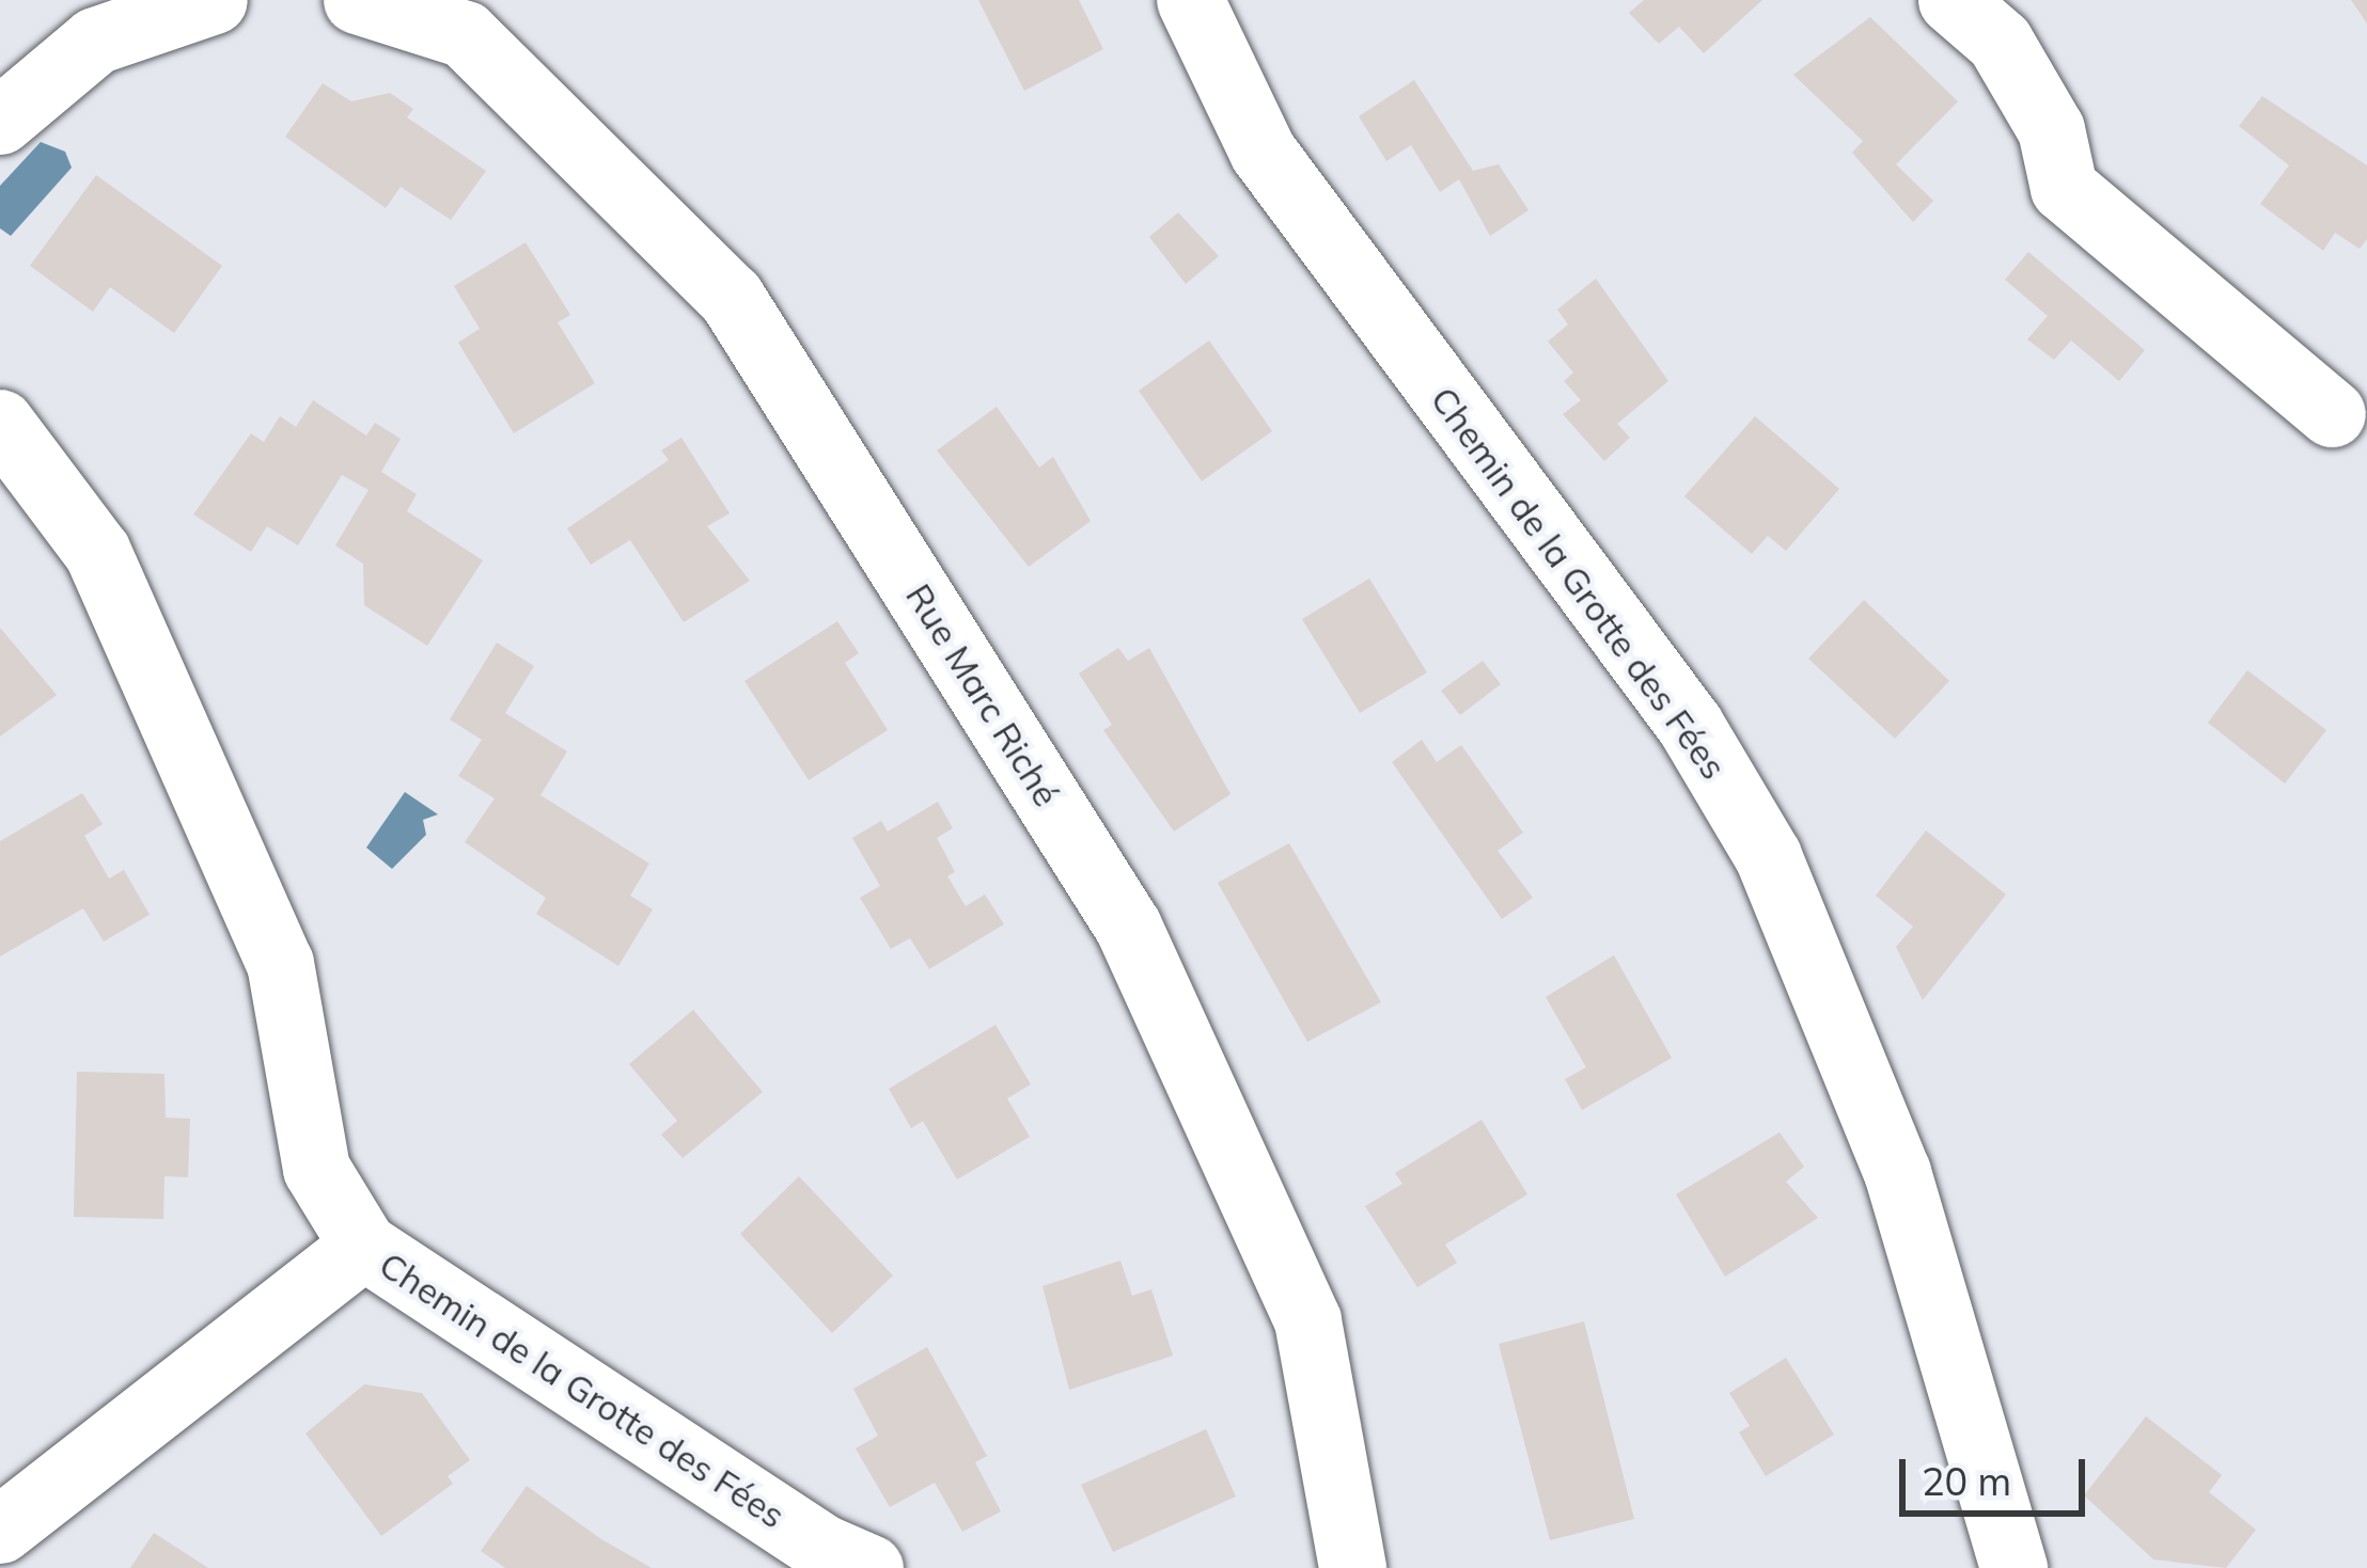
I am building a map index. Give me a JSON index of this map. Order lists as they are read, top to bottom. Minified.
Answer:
{"streets":{"street":["Chemin de la Grotte des Fées","Rue Marc Riché"]},"scale_bar":"20 m"}
